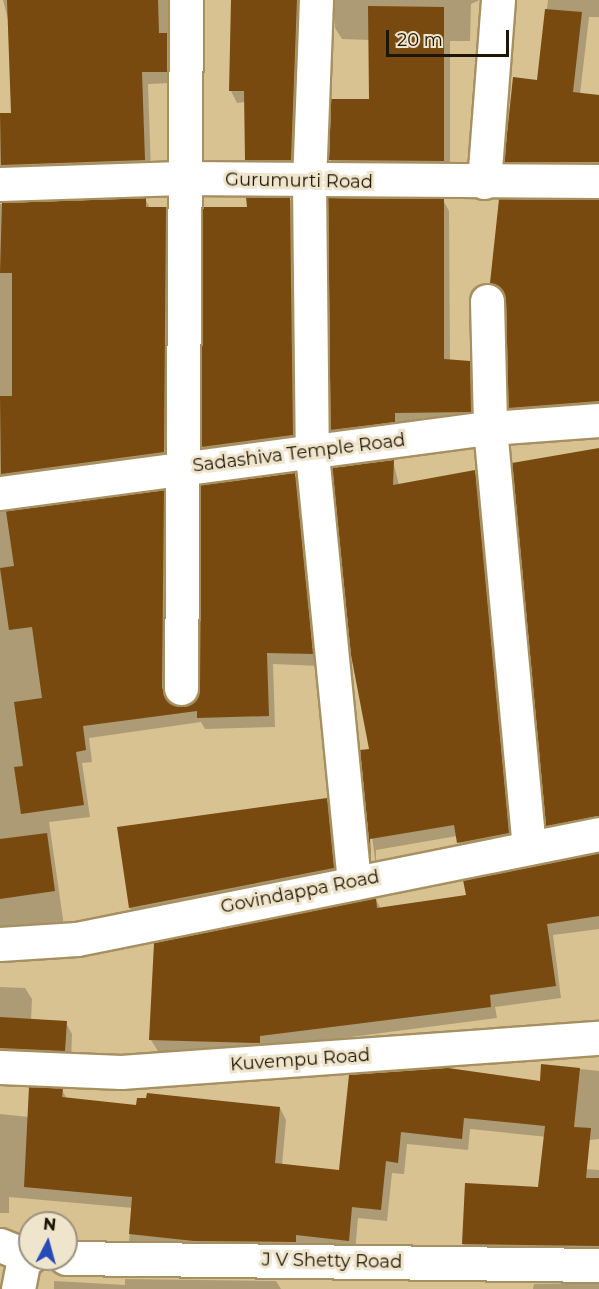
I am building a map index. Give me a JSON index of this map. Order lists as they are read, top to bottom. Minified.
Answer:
{"streets":{"street":["Gurumurti Road","Sadashiva Temple Road","Govindappa Road","Kuvempu Road","J V Shetty Road"]},"scale_bar":"20 m","north":"top"}
